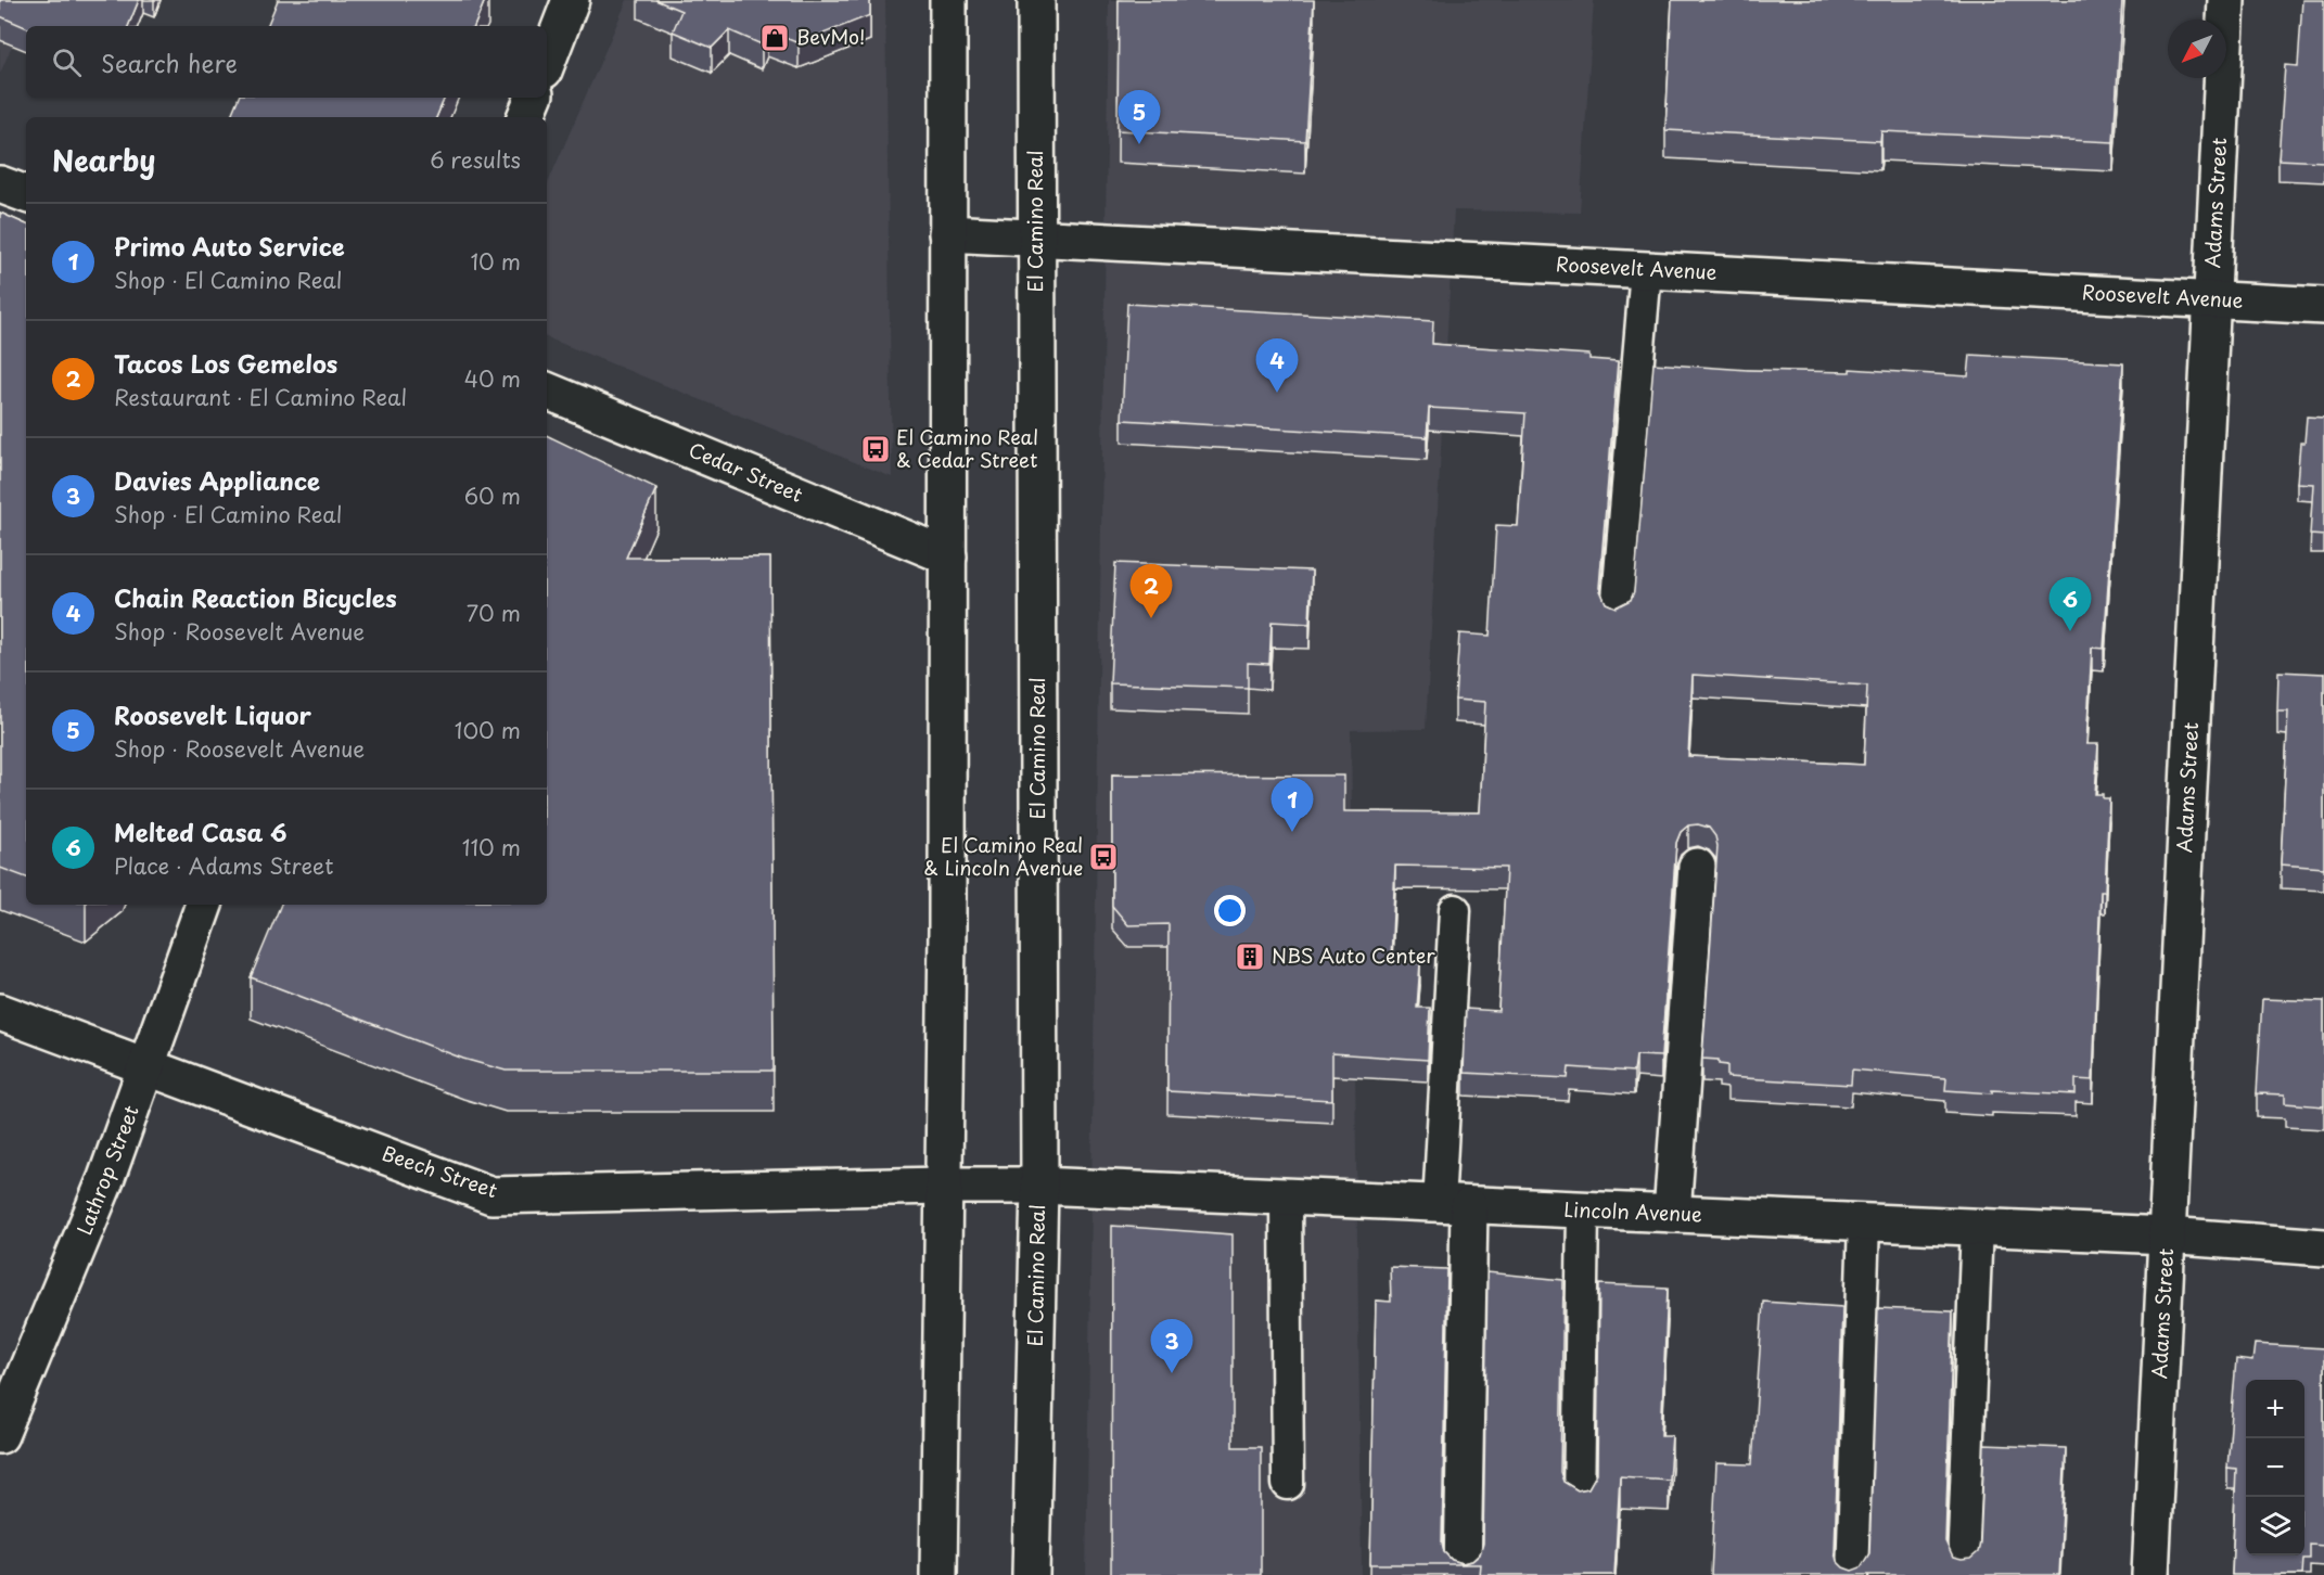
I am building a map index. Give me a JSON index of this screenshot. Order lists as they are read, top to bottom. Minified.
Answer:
{"streets":{"street":["Adams Street","El Camino Real","Roosevelt Avenue","Cedar Street","Lathrop Street","Beech Street","Lincoln Avenue"]},"crossings":[["Adams Street","Roosevelt Avenue"],["Adams Street","Lincoln Avenue"],["El Camino Real","Roosevelt Avenue"],["El Camino Real","Lincoln Avenue"],["Lathrop Street","Beech Street"],["Beech Street","Lincoln Avenue"]],"places":{"shop":["BevMo!"],"bus stop":["El Camino Real & Cedar Street","El Camino Real & Lincoln Avenue"],"building":["NBS Auto Center"]},"north":"bottom left","page":{"search":"Search here","pins":["5","4","2","6","1","3"],"heading":["Nearby","6 results"],"list":[{"mark":"1","name":"Primo Auto Service","note":"Shop · El Camino Real","value":"10 m"},{"mark":"2","name":"Tacos Los Gemelos","note":"Restaurant · El Camino Real","value":"40 m"},{"mark":"3","name":"Davies Appliance","note":"Shop · El Camino Real","value":"60 m"},{"mark":"4","name":"Chain Reaction Bicycles","note":"Shop · Roosevelt Avenue","value":"70 m"},{"mark":"5","name":"Roosevelt Liquor","note":"Shop · Roosevelt Avenue","value":"100 m"},{"mark":"6","name":"Melted Casa 6","note":"Place · Adams Street","value":"110 m"}],"map_buttons":["+","−"]}}
